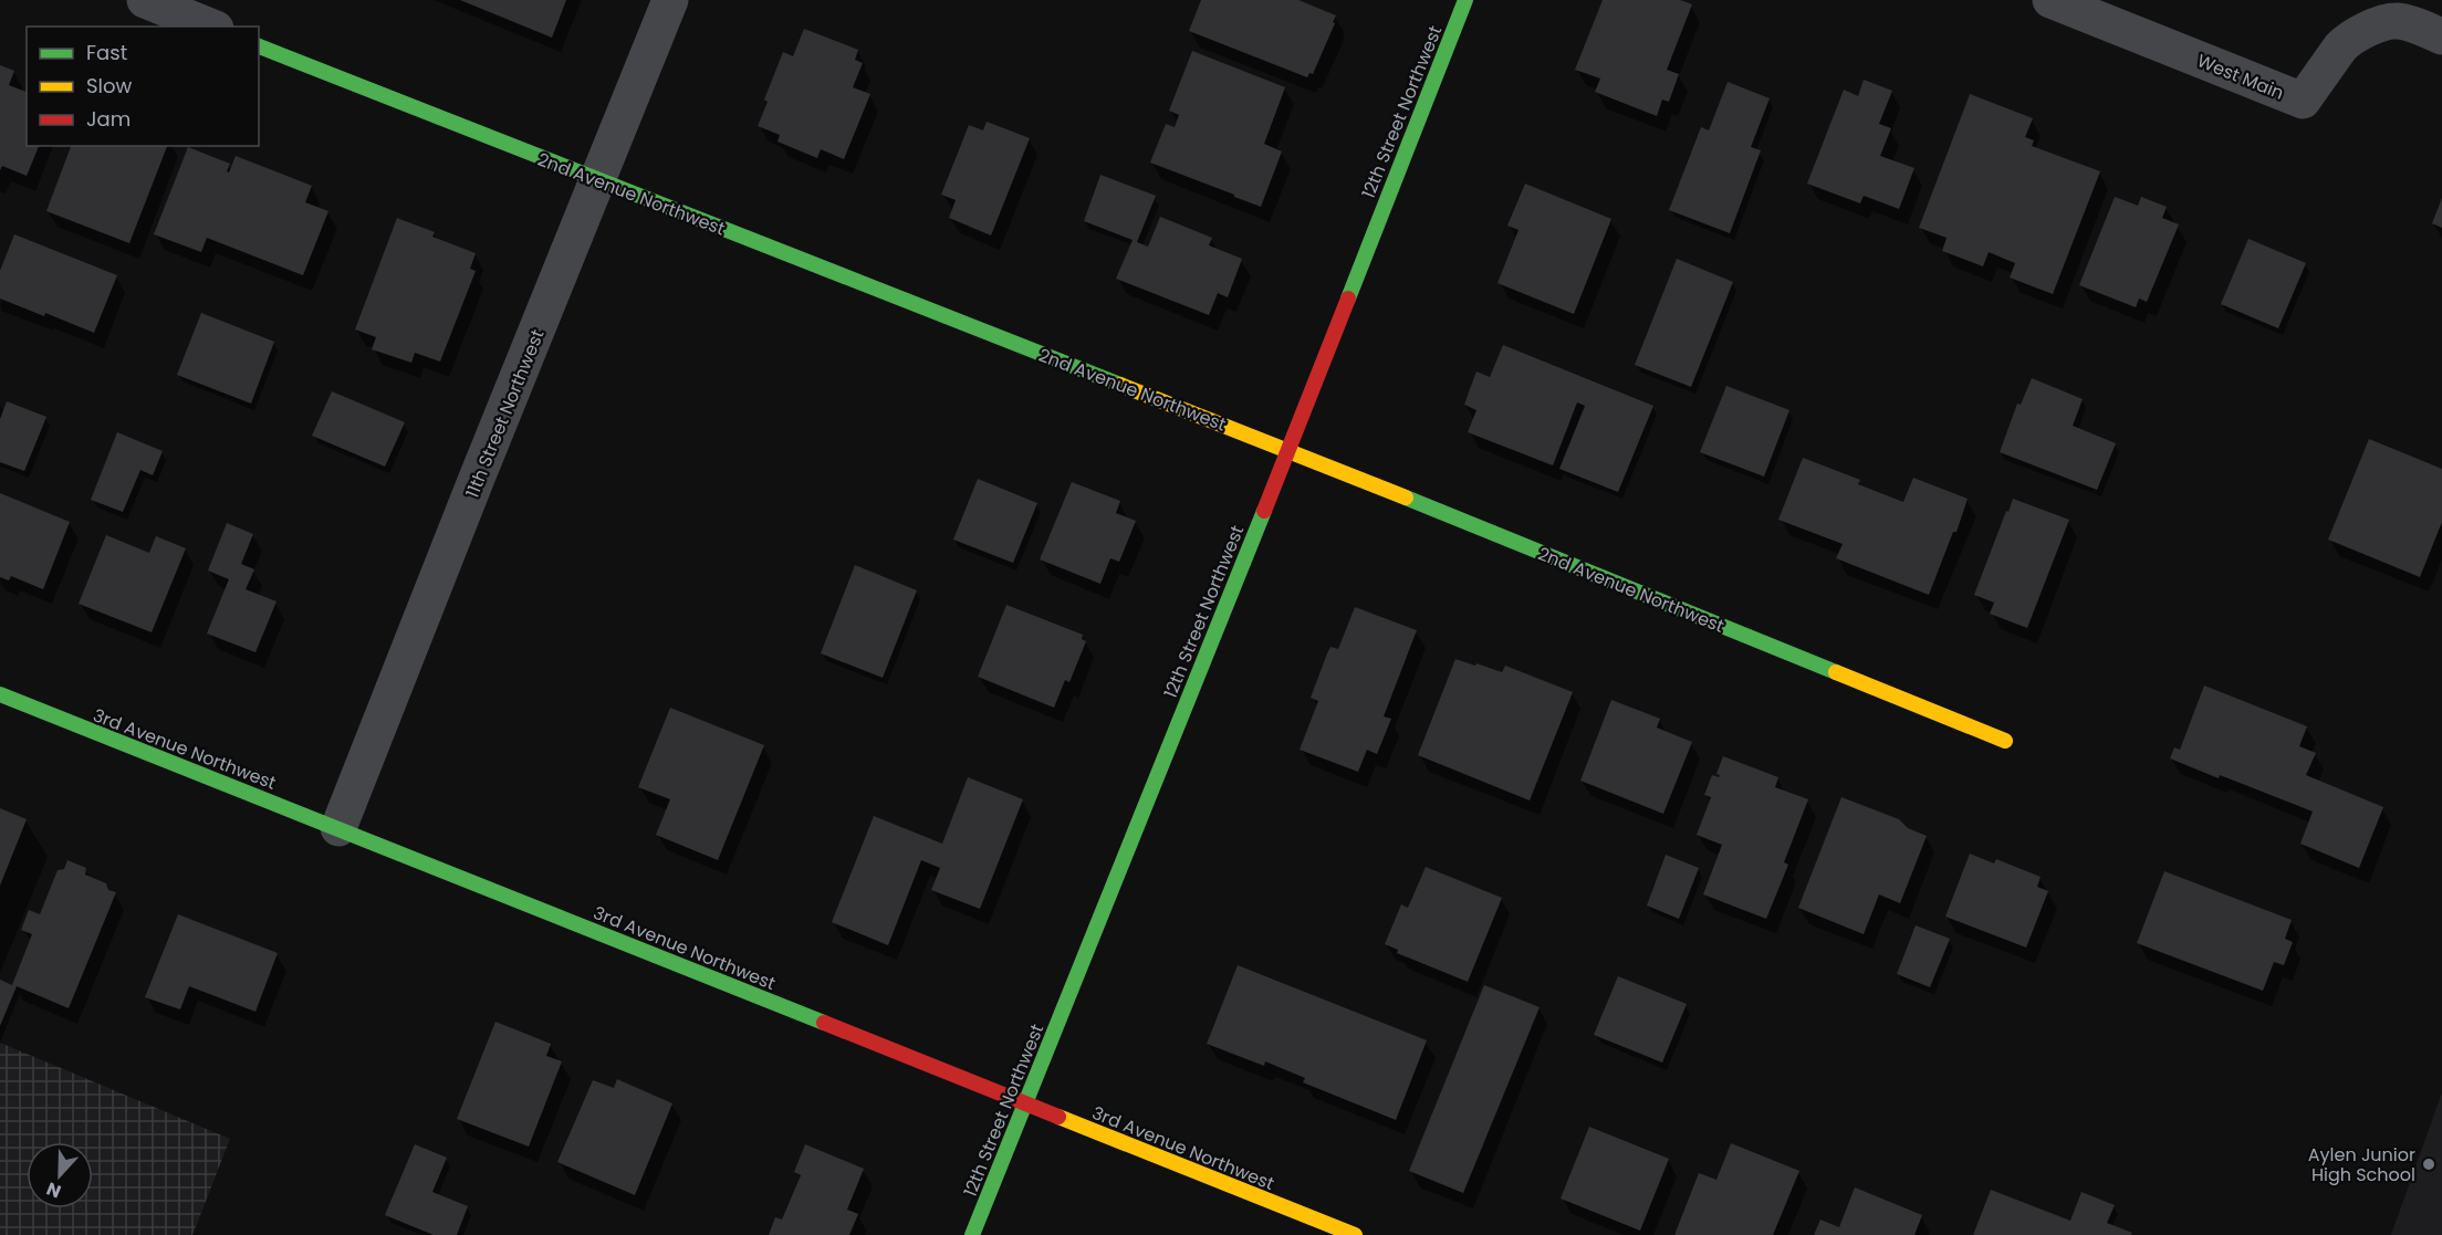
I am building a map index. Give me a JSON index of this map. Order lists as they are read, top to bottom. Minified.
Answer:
{"streets":{"street":["West Main","12th Street Northwest","2nd Avenue Northwest","11th Street Northwest","3rd Avenue Northwest"]},"crossings":[["12th Street Northwest","2nd Avenue Northwest"],["12th Street Northwest","3rd Avenue Northwest"],["2nd Avenue Northwest","11th Street Northwest"],["11th Street Northwest","3rd Avenue Northwest"]],"places":["Aylen Junior High School"],"legend":["Fast","Slow","Jam"],"north":"bottom"}
